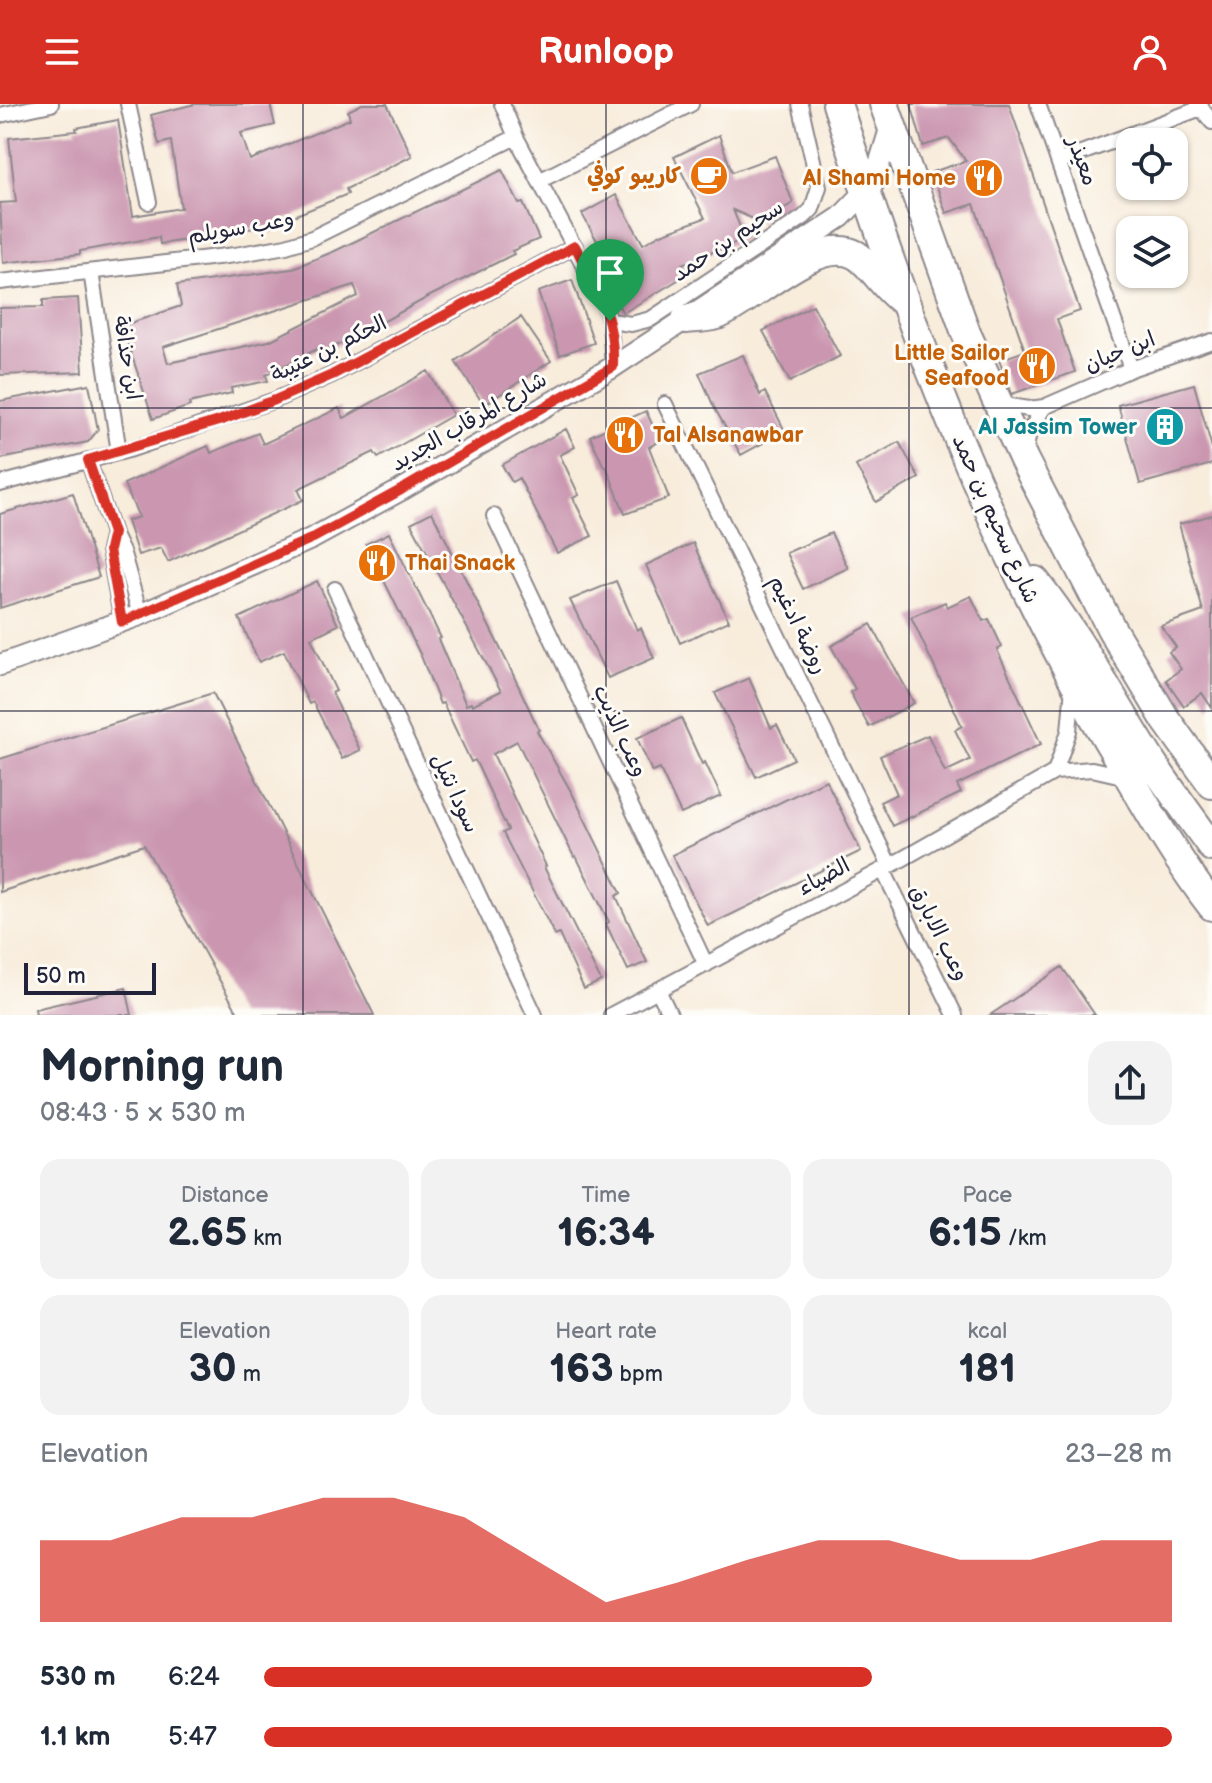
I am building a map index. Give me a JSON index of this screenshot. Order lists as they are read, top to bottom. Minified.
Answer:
{"streets":{"highway":["شارع سحيم بن حمد"],"street":["معيذر","وعب سويلم","سحيم بن حمد","الحكم بن عتيبة","ابن حيان","ابن حذافة","شارع المرقاب الجديد","روضة ادغيم","وعب الذيب","سودا نثيل","الضياء","وعب الابارق"]},"crossings":[["معيذر","ابن حيان"],["وعب سويلم","ابن حذافة"],["الحكم بن عتيبة","ابن حذافة"],["شارع المرقاب الجديد","شارع سحيم بن حمد"],["شارع سحيم بن حمد","الضياء"],["روضة ادغيم","الضياء"],["روضة ادغيم","وعب الابارق"],["وعب الذيب","الضياء"],["الضياء","وعب الابارق"]],"places":{"cafe":["كاريبو كوفي"],"restaurant":["Al Shami Home","Little Sailor Seafood","Tal Alsanawbar","Thai Snack"],"building":["Al Jassim Tower"]},"scale_bar":"50 m","page":{"header":"Runloop","scale":"50 m","heading":["Morning run","08:43 · 5 × 530 m"],"stats":[["Distance","2.65 km"],["Time","16:34"],["Pace","6:15 /km"],["Elevation","30 m"],["Heart rate","163 bpm"],["kcal","181"]],"chart":["Elevation","23–28 m"],"list":[{"name":"530 m","note":"6:24"},{"name":"1.1 km","note":"5:47"}]}}
